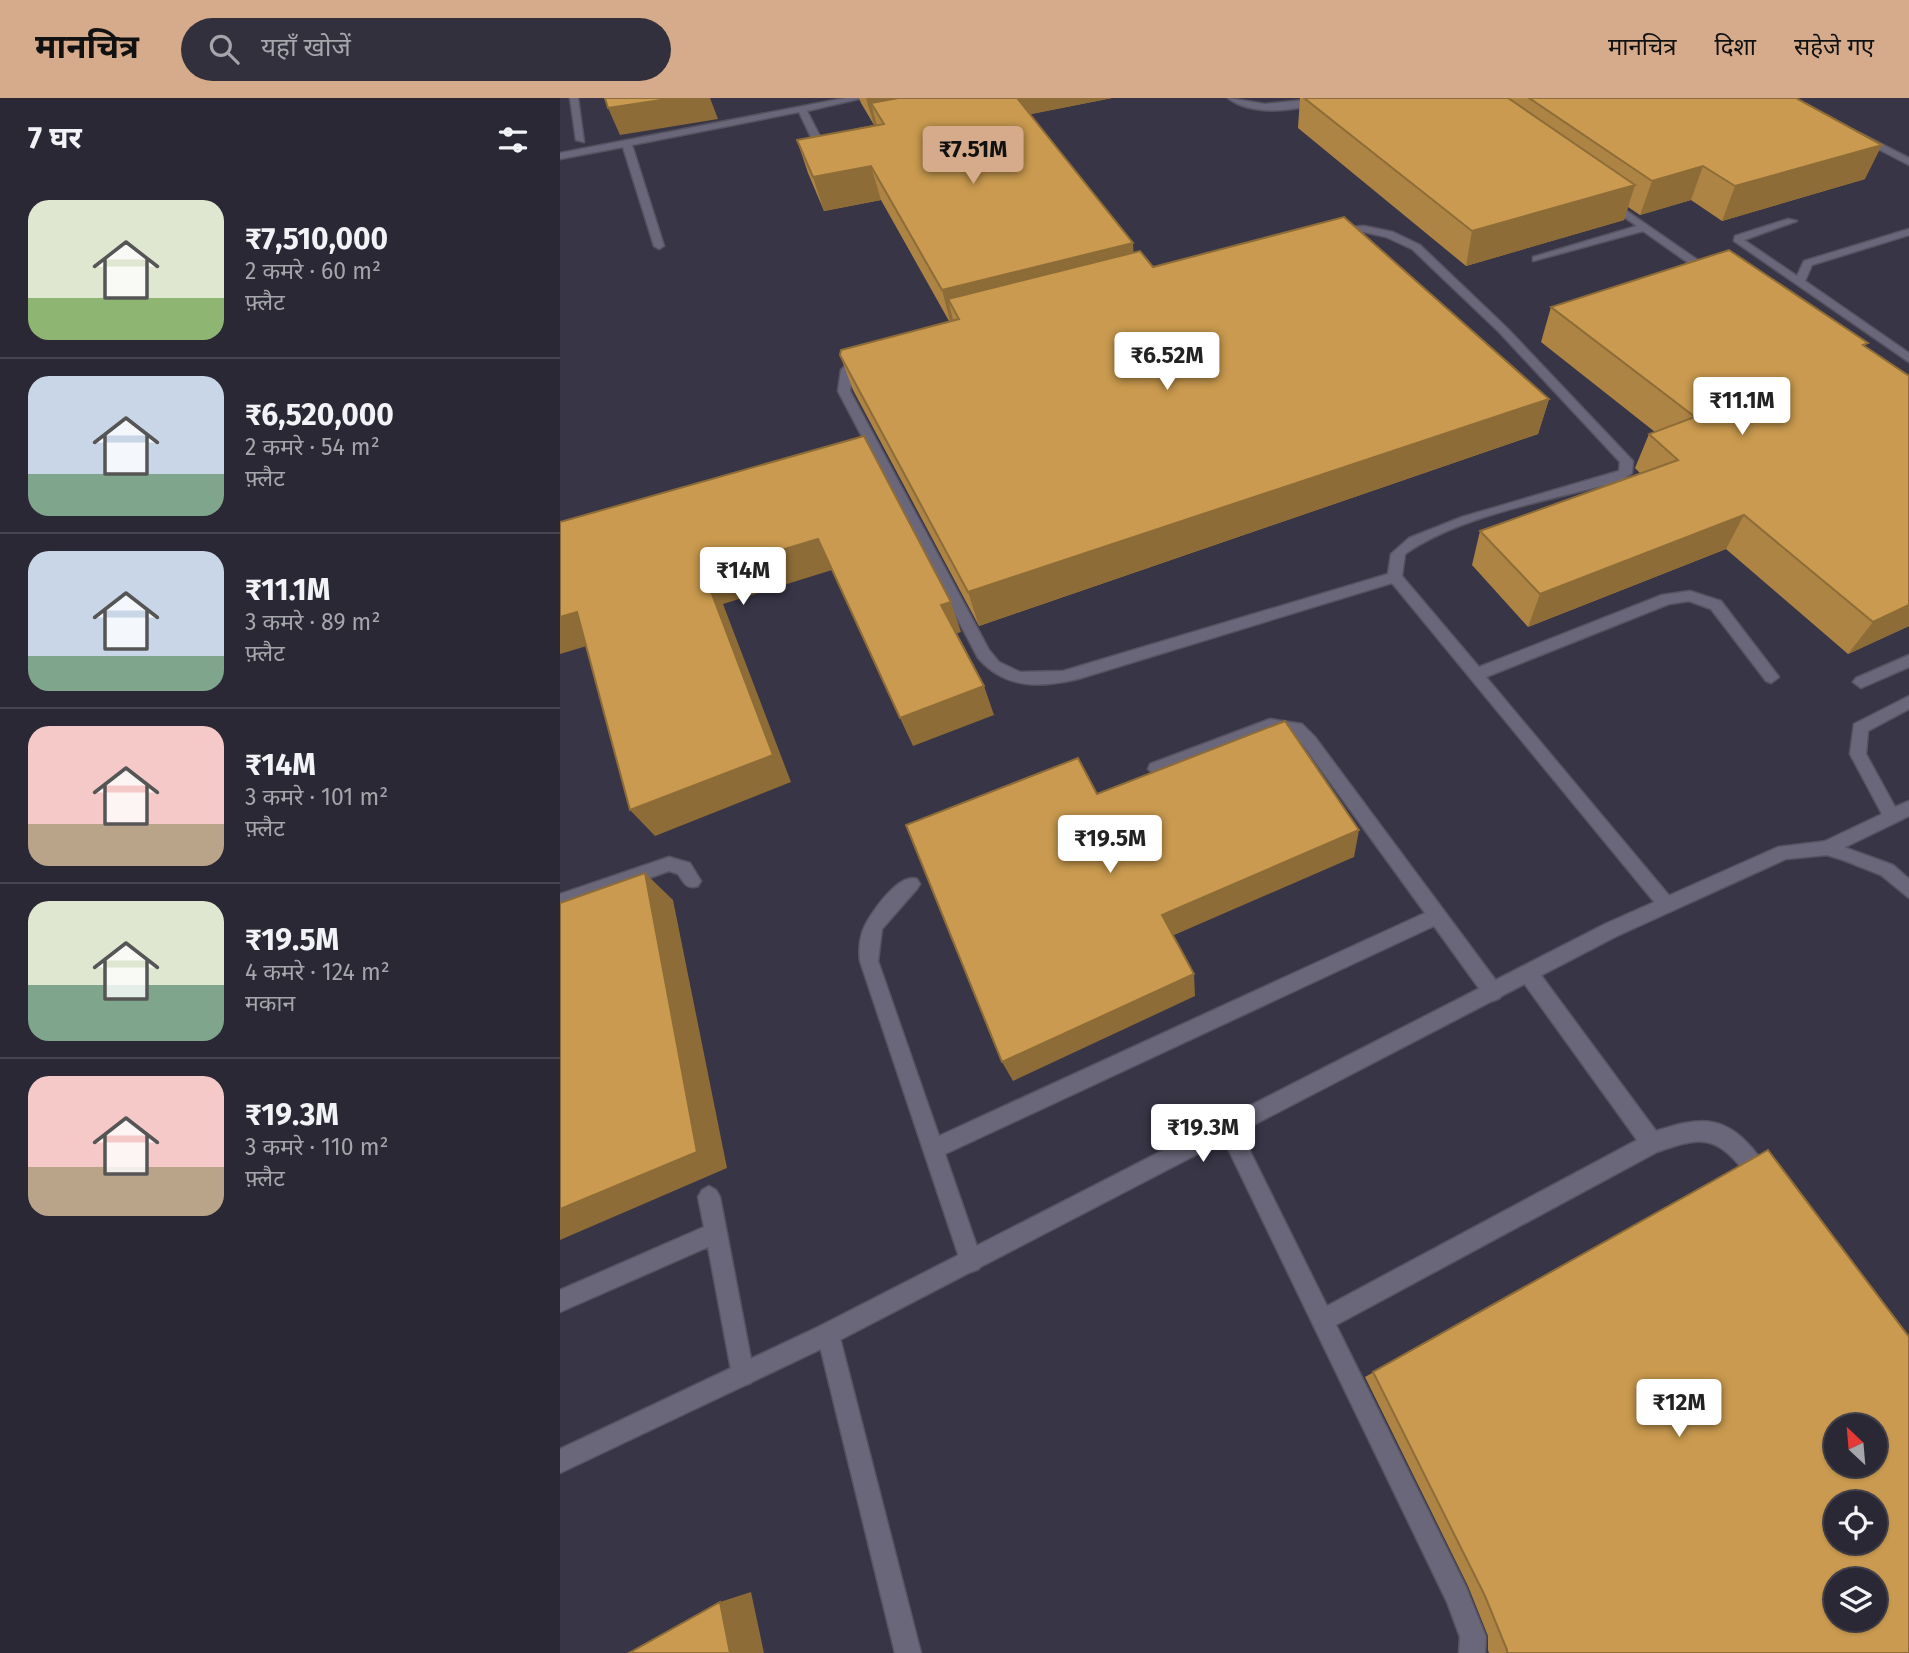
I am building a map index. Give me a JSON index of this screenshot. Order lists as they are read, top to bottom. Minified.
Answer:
{"north":"top left","page":{"header":"मानचित्र","search":"यहाँ खोजें","nav":["मानचित्र","दिशा","सहेजे गए"],"heading":"7 घर","price":["₹7.51M","₹6.52M","₹11.1M","₹14M","₹19.5M","₹19.3M","₹12M"],"list":[{"name":"₹7,510,000","note":"2 कमरे · 60 m² · फ़्लैट"},{"name":"₹6,520,000","note":"2 कमरे · 54 m² · फ़्लैट"},{"name":"₹11.1M","note":"3 कमरे · 89 m² · फ़्लैट"},{"name":"₹14M","note":"3 कमरे · 101 m² · फ़्लैट"},{"name":"₹19.5M","note":"4 कमरे · 124 m² · मकान"},{"name":"₹19.3M","note":"3 कमरे · 110 m² · फ़्लैट"}]}}
